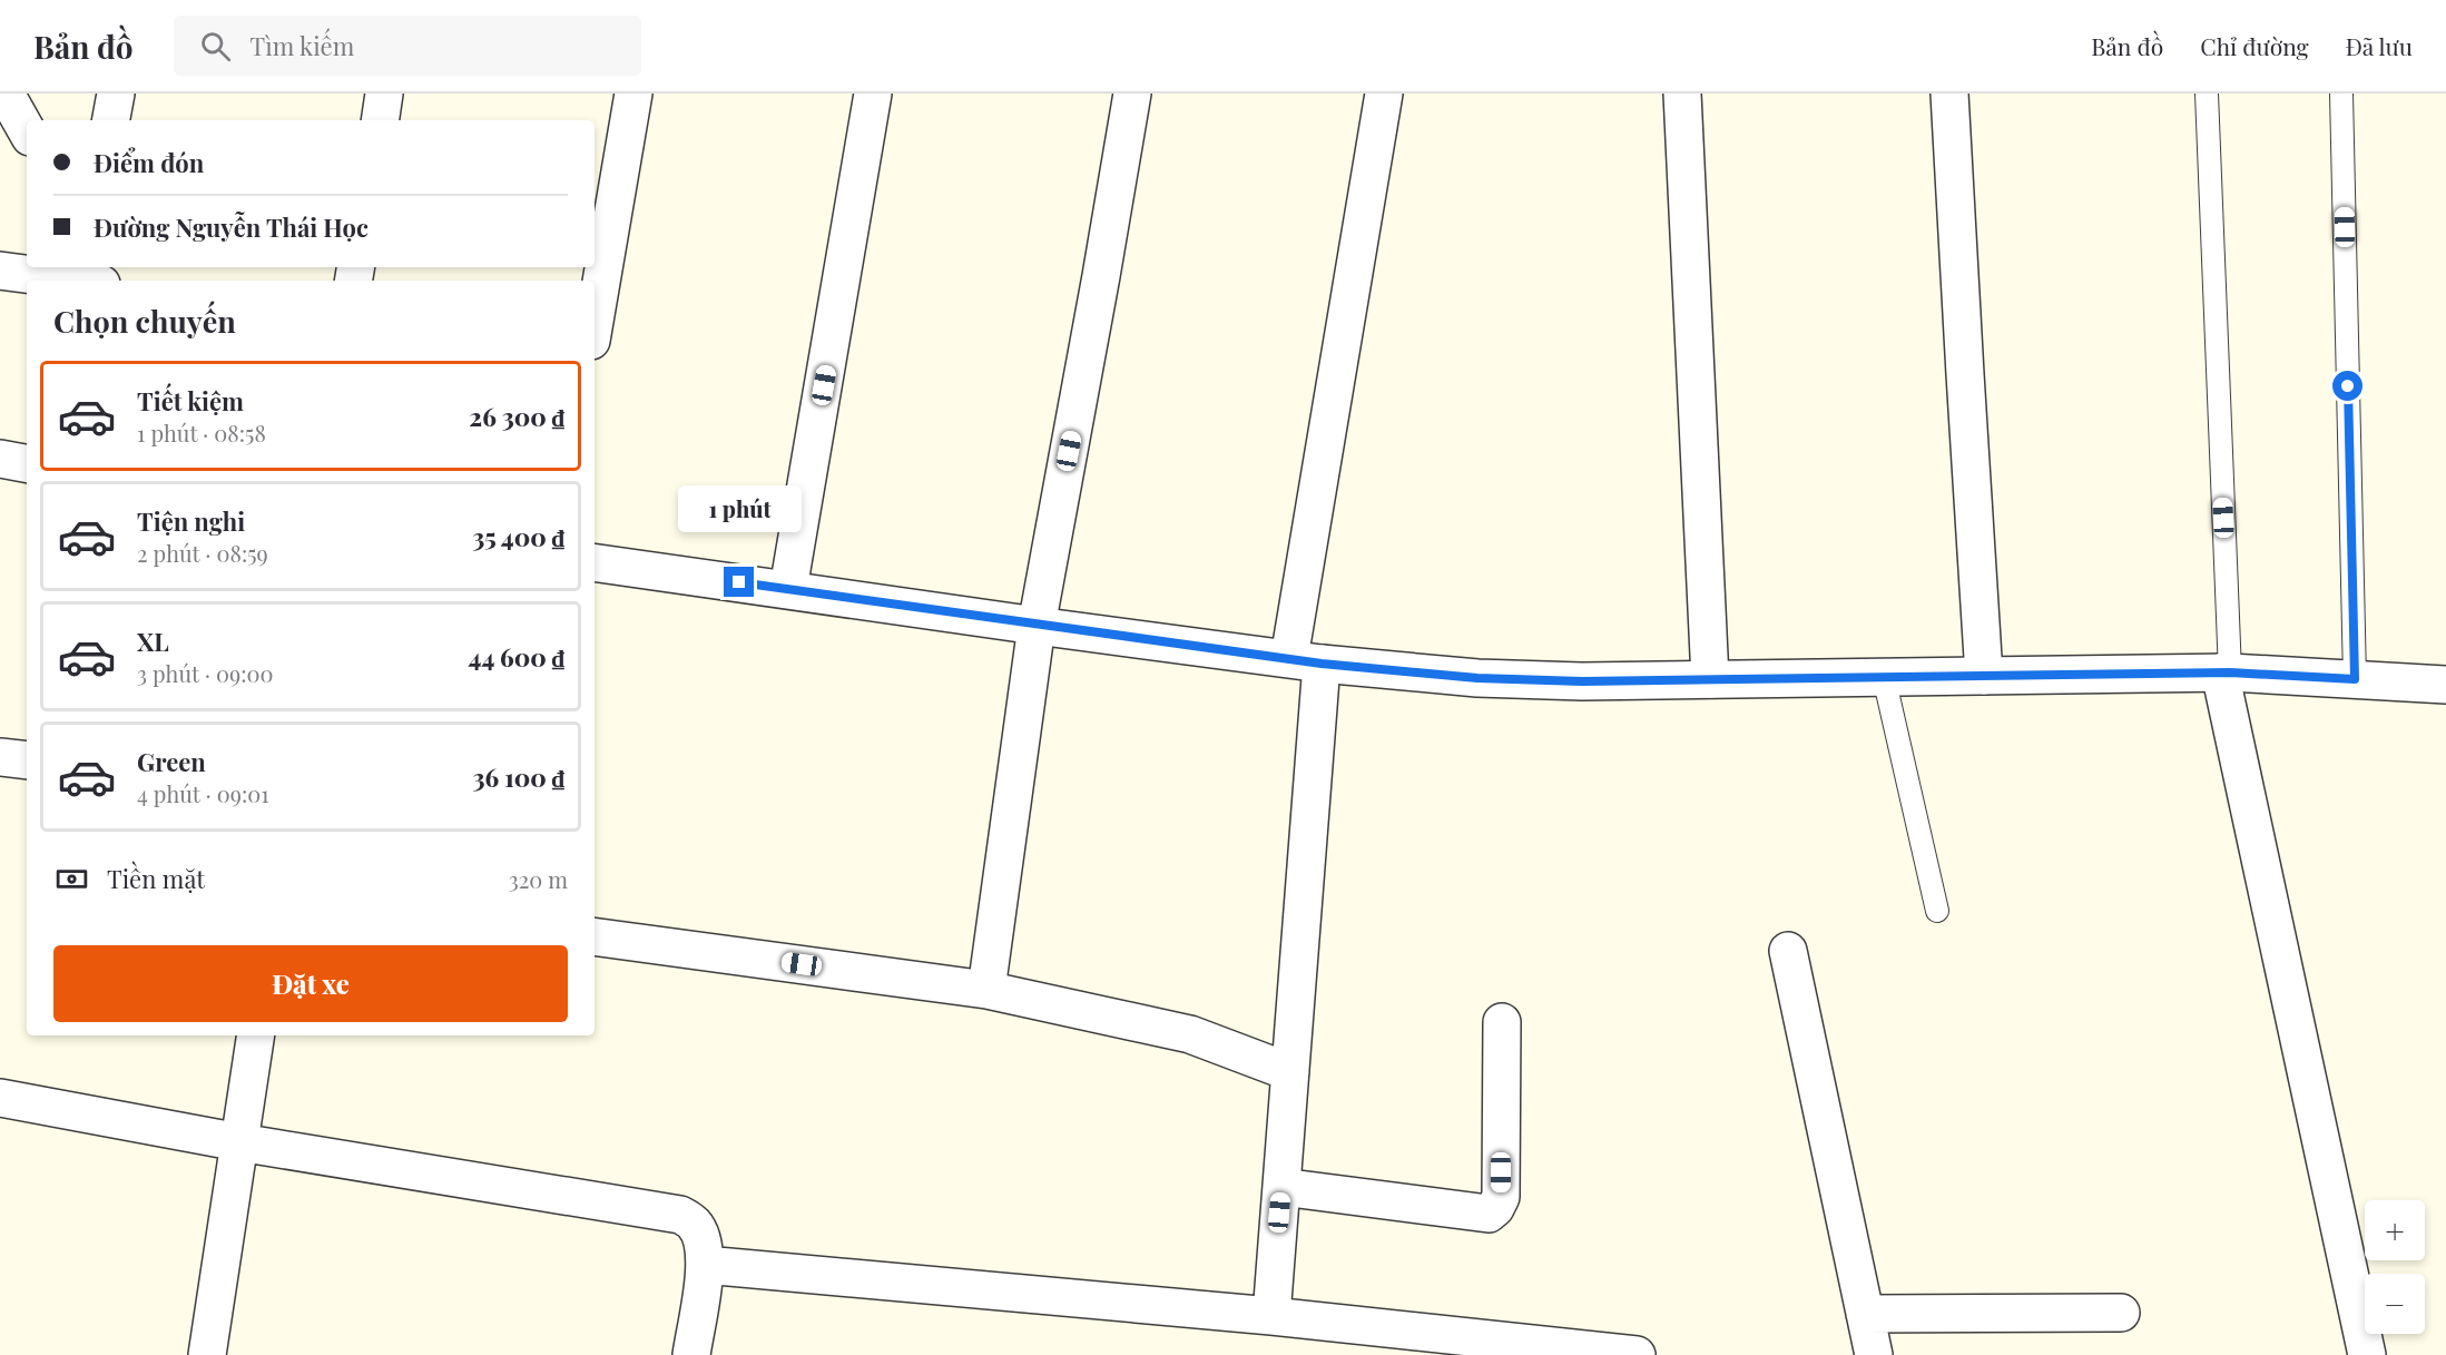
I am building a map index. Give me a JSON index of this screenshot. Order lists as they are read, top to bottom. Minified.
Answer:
{"page":{"header":"Bản đồ","search":"Tìm kiếm","nav":["Bản đồ","Chỉ đường","Đã lưu"],"banner":["Điểm đón","Đường Nguyễn Thái Học"],"heading":"Chọn chuyến","list":[{"name":"Tiết kiệm","note":"1 phút · 08:58","value":"26 300 ₫"},{"name":"Tiện nghi","note":"2 phút · 08:59","value":"35 400 ₫"},{"name":"XL","note":"3 phút · 09:00","value":"44 600 ₫"},{"name":"Green","note":"4 phút · 09:01","value":"36 100 ₫"}],"bubble":"1 phút","pay":["Tiền mặt","320 m"],"buttons":"Đặt xe","map_buttons":["+","−"]}}
